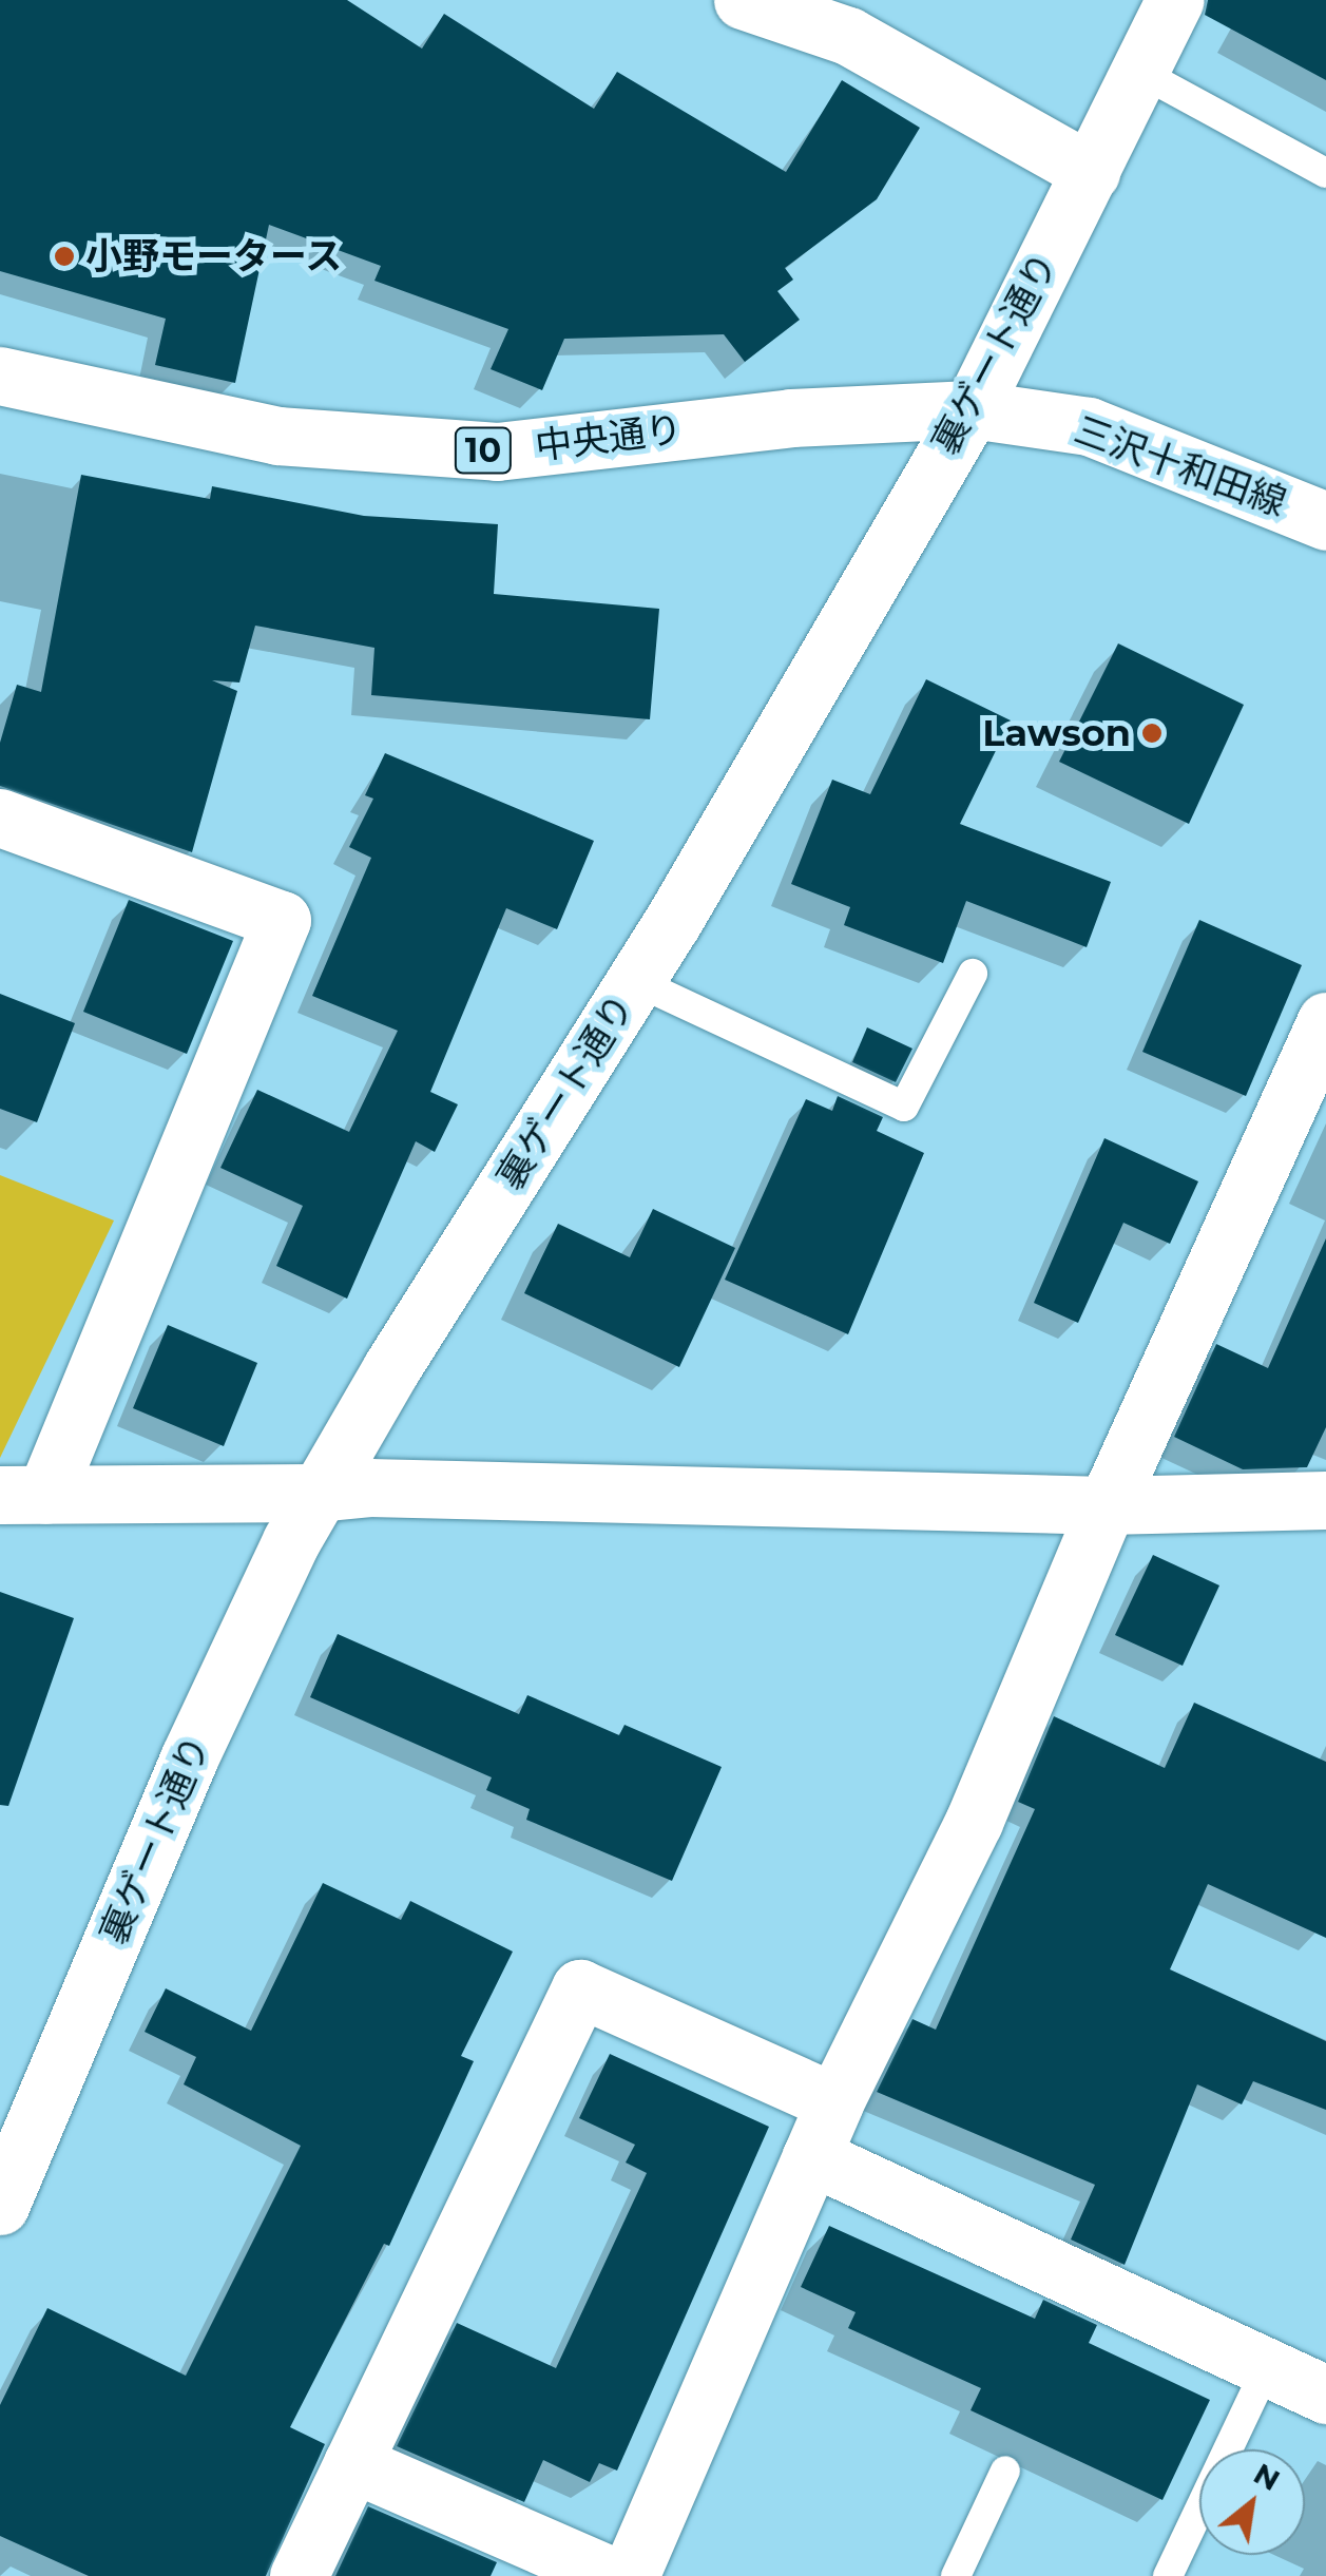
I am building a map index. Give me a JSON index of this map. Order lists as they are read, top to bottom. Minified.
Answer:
{"streets":{"street":["裏ゲート通り","中央通り","10","三沢十和田線"]},"crossings":[["裏ゲート通り","中央通り"],["裏ゲート通り","三沢十和田線"],["中央通り","三沢十和田線"]],"places":["小野モータース","Lawson"],"north":"top right"}
